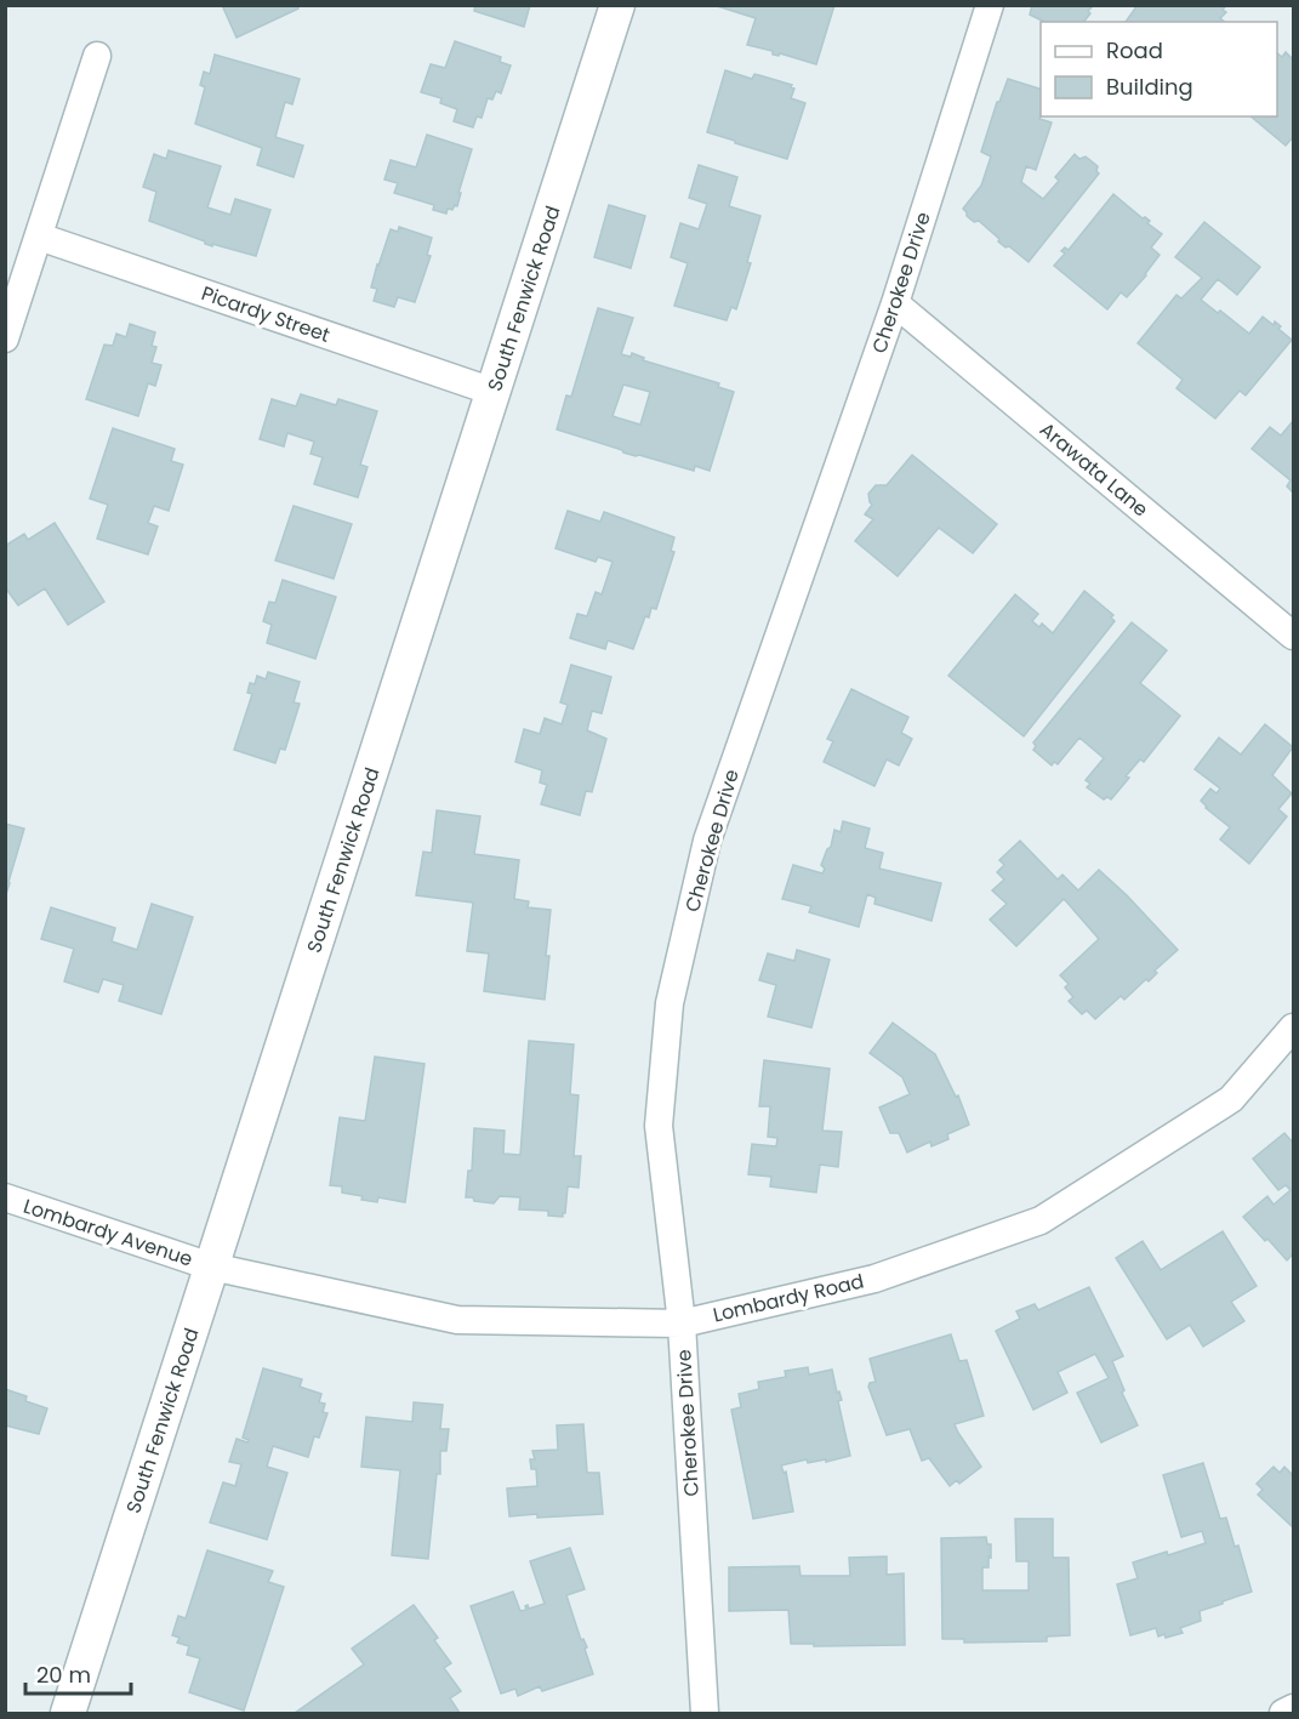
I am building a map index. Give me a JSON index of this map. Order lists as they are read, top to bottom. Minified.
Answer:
{"streets":{"street":["Cherokee Drive","South Fenwick Road","Picardy Street","Arawata Lane","Lombardy Avenue","Lombardy Road"]},"crossings":[["Cherokee Drive","Arawata Lane"],["Cherokee Drive","Lombardy Road"],["South Fenwick Road","Picardy Street"],["South Fenwick Road","Lombardy Avenue"],["South Fenwick Road","Lombardy Road"],["Lombardy Avenue","Lombardy Road"]],"legend":["Road","Building"],"scale_bar":"20 m"}
